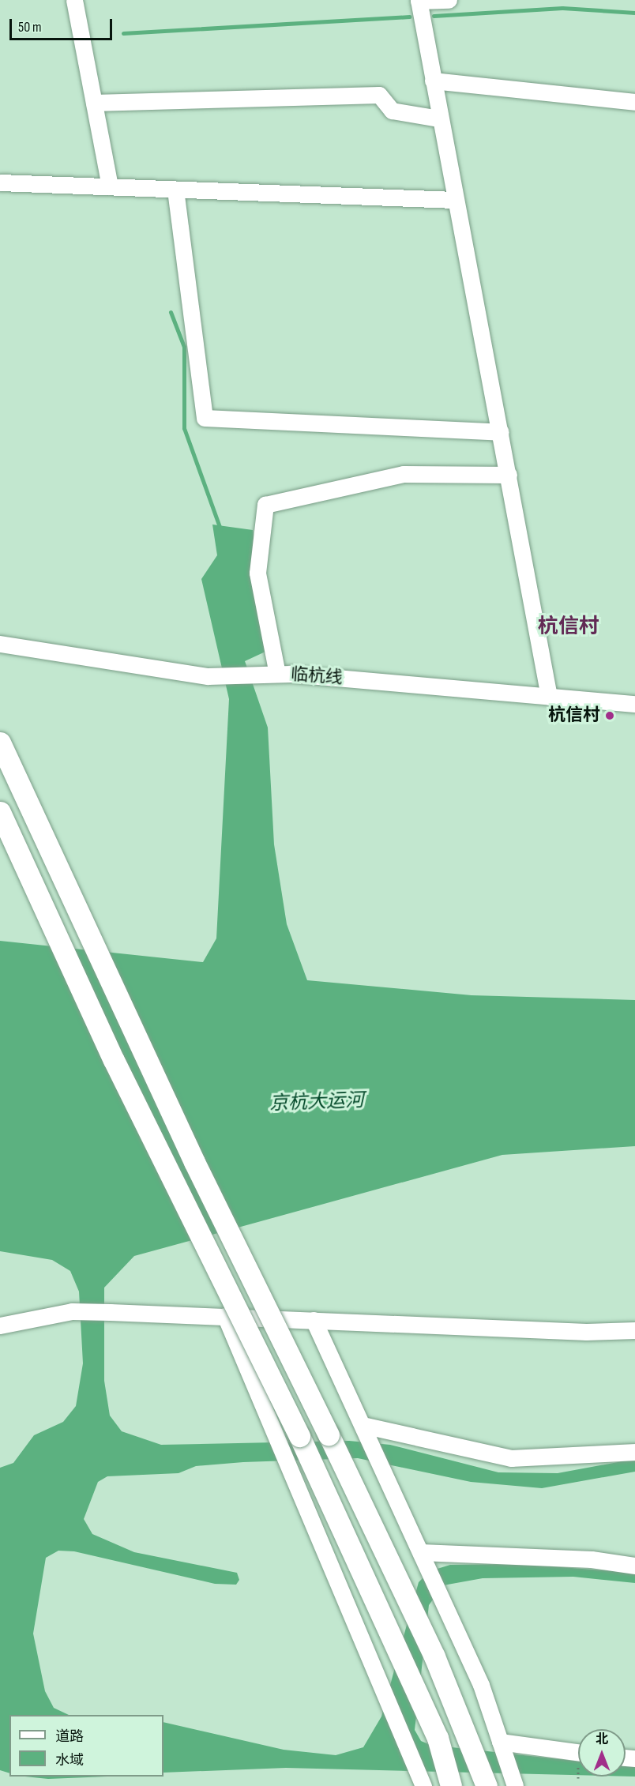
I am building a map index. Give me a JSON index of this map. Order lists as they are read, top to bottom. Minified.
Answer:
{"streets":{"street":["临杭线"]},"districts":["杭信村"],"water":["京杭大运河"],"places":["杭信村"],"legend":["道路","水域"],"scale_bar":"50 m","north":"top"}
